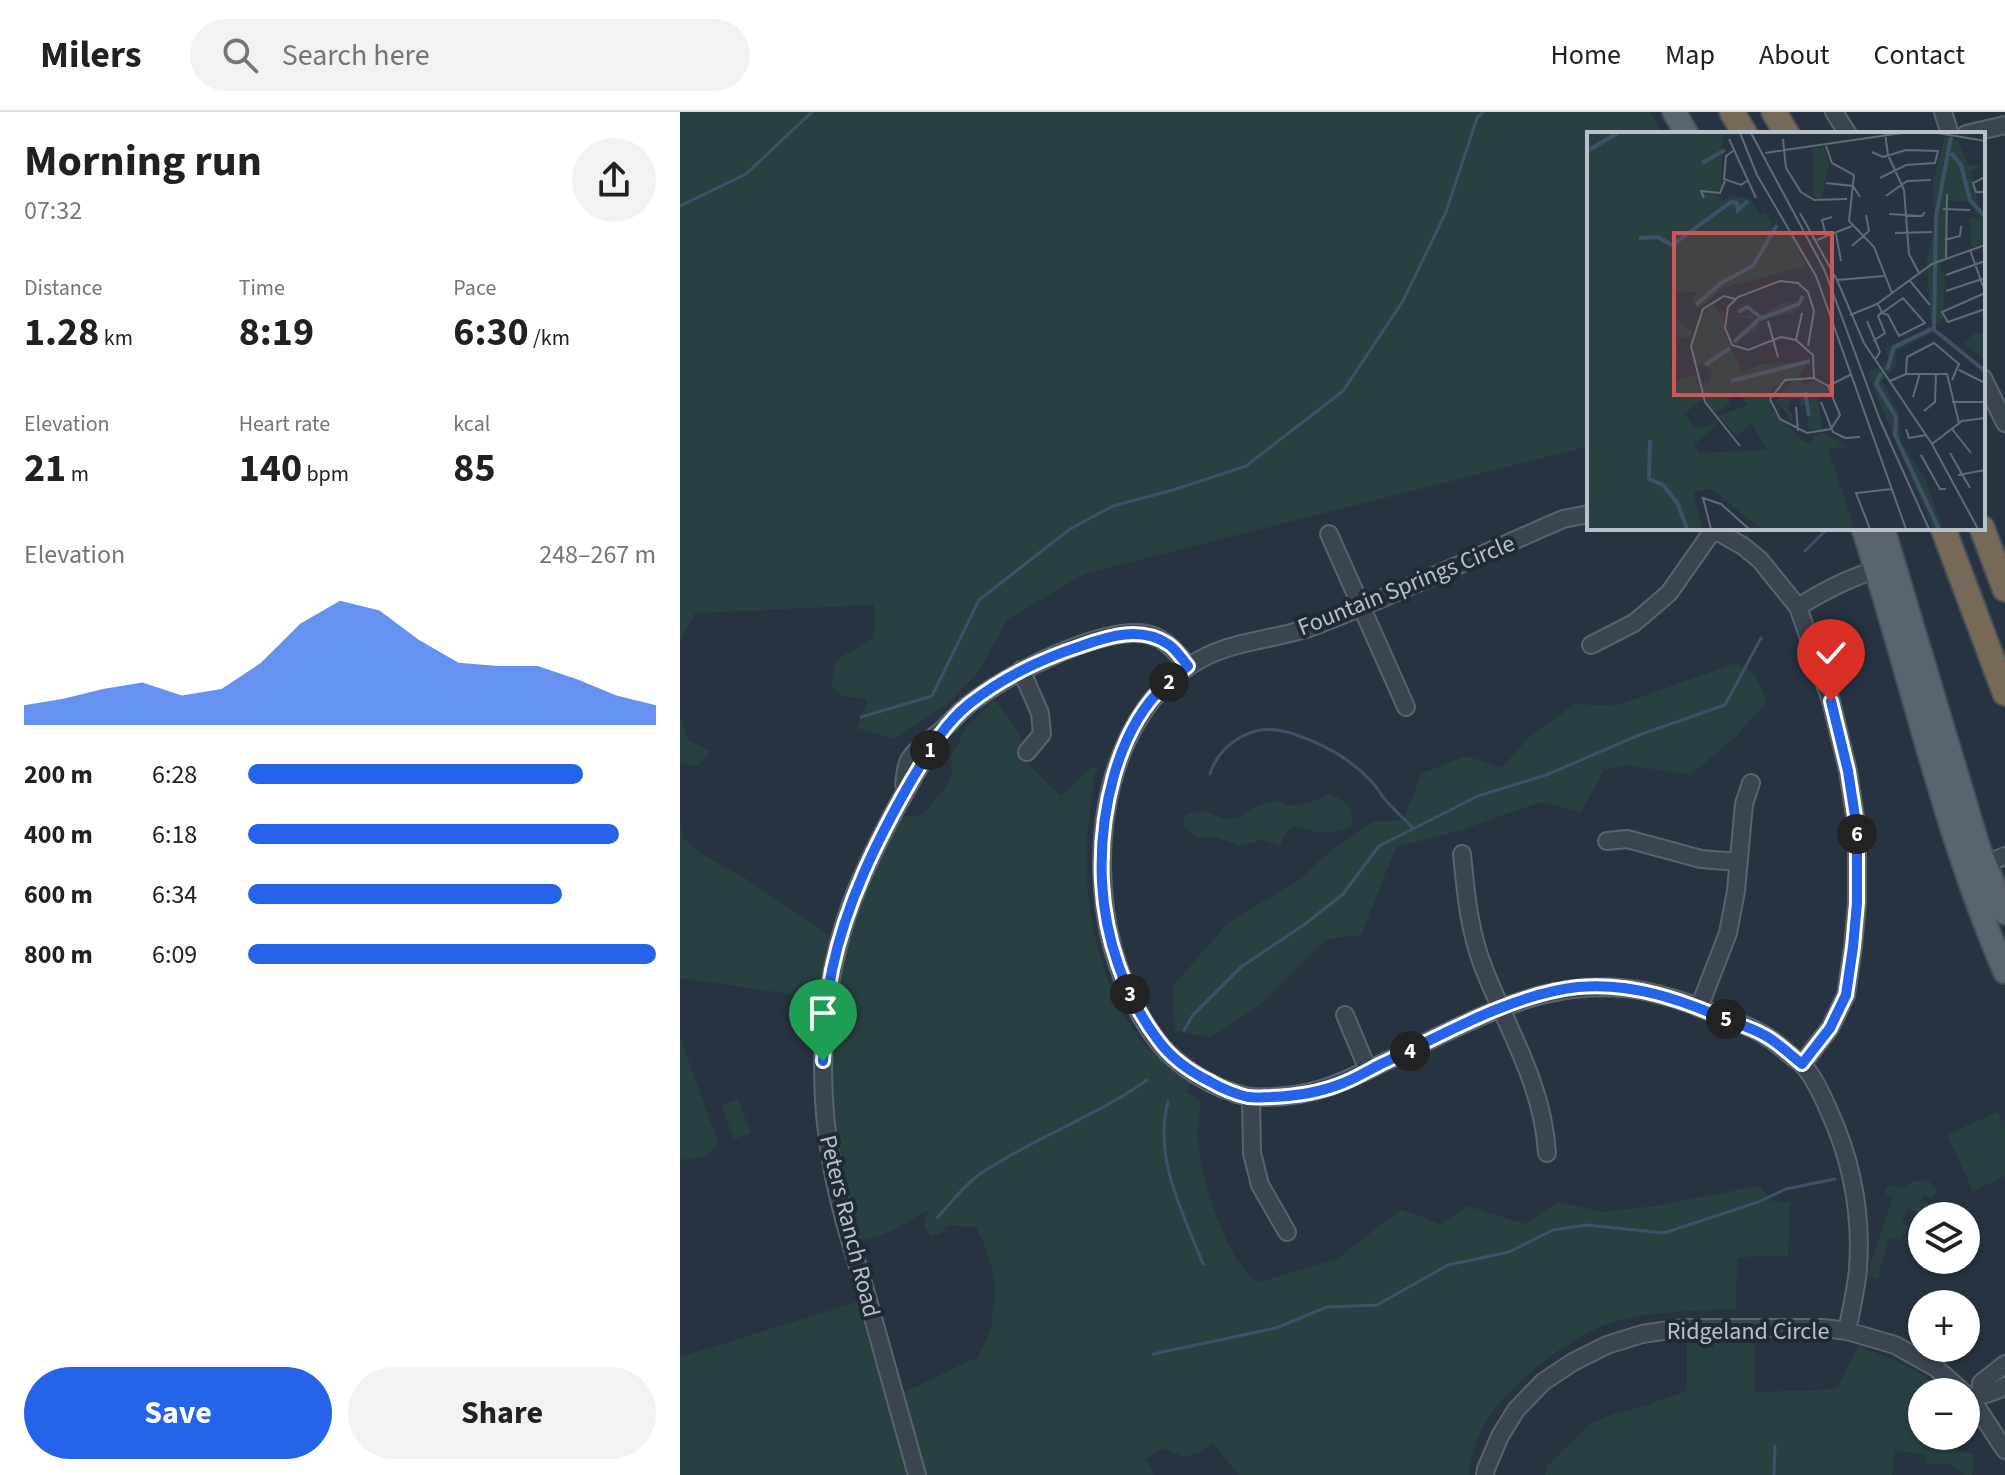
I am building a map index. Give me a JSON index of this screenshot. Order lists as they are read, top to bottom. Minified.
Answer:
{"streets":{"street":["Fountain Springs Circle","Peters Ranch Road","Ridgeland Circle"]},"crossings":[["Fountain Springs Circle","Peters Ranch Road"],["Fountain Springs Circle","Ridgeland Circle"]],"page":{"header":"Milers","search":"Search here","nav":["Home","Map","About","Contact"],"heading":["Morning run","07:32"],"stats":[["Distance","1.28 km"],["Time","8:19"],["Pace","6:30 /km"],["Elevation","21 m"],["Heart rate","140 bpm"],["kcal","85"]],"chart":["Elevation","248–267 m"],"pins":["2","1","6","3","5","4"],"list":[{"name":"200 m","note":"6:28"},{"name":"400 m","note":"6:18"},{"name":"600 m","note":"6:34"},{"name":"800 m","note":"6:09"}],"map_buttons":["+","−"],"buttons":["Save","Share"]}}
